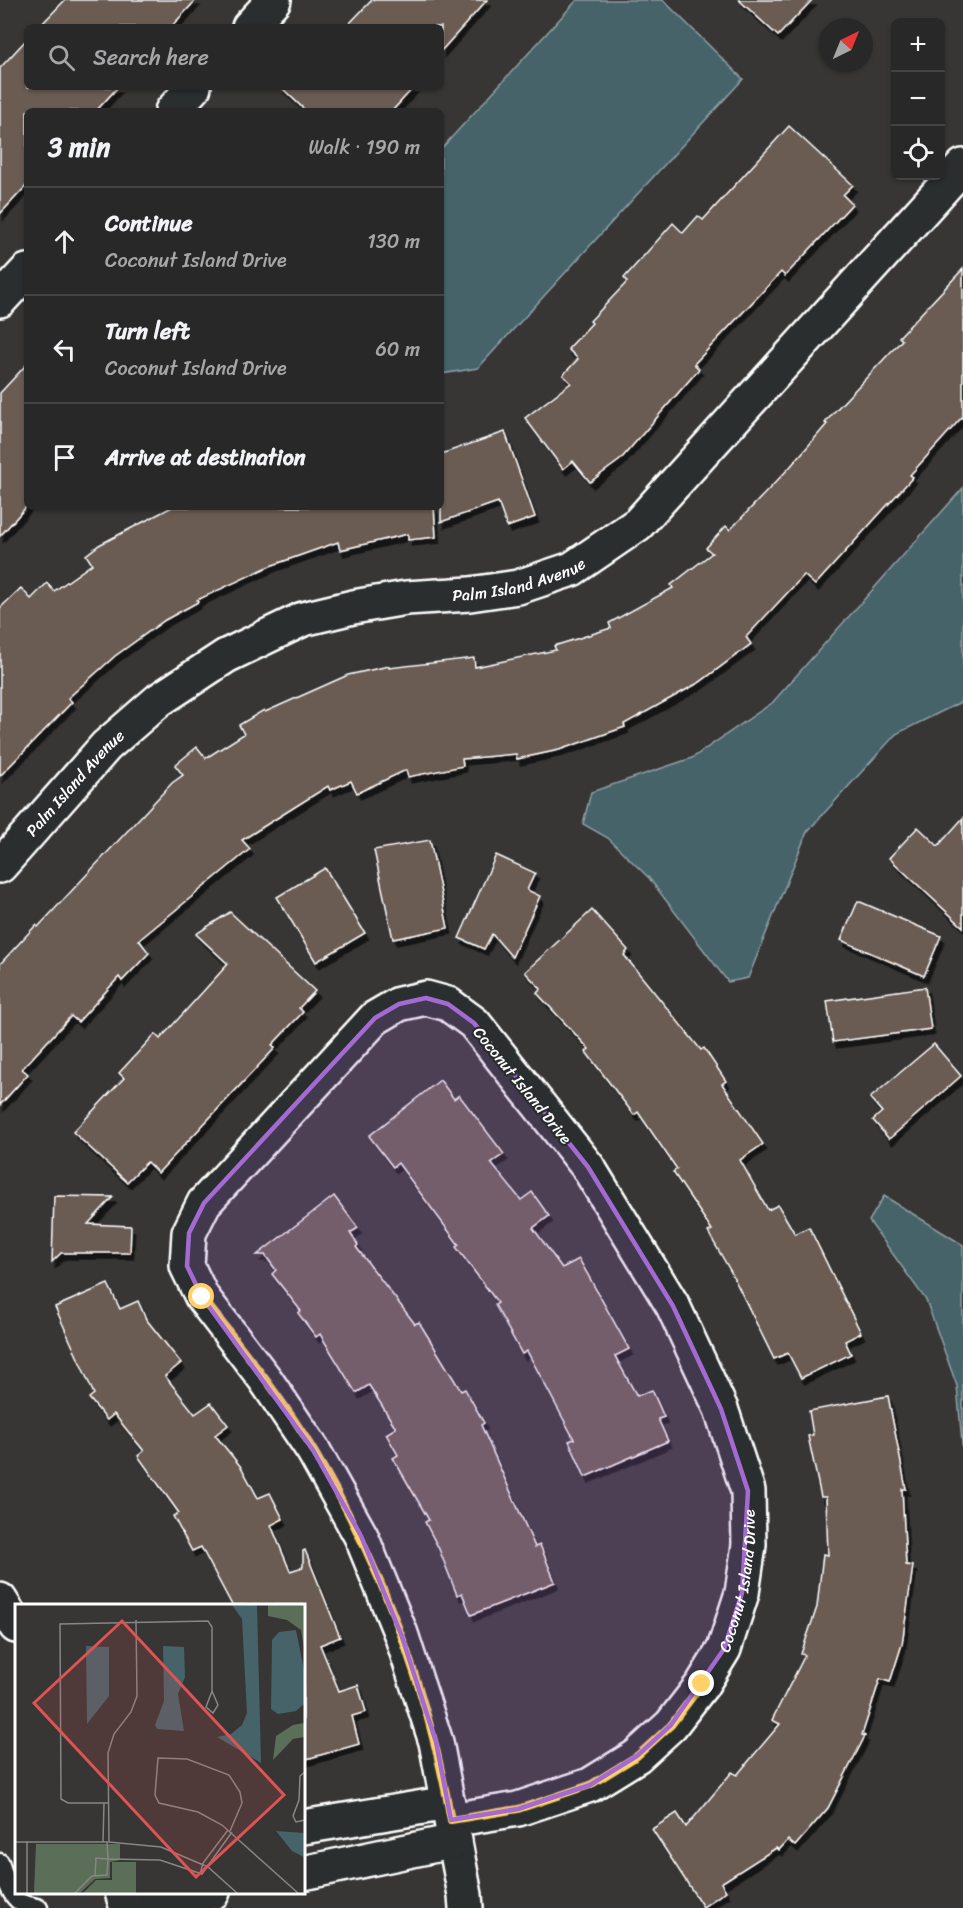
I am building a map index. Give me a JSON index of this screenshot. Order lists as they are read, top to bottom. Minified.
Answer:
{"streets":{"street":["Palm Island Avenue","Coconut Island Drive"]},"north":"top right","page":{"map_buttons":["+","−"],"search":"Search here","heading":["3 min","Walk · 190 m"],"list":[["Continue","Coconut Island Drive","130 m"],["Turn left","Coconut Island Drive","60 m"],"Arrive at destination"]}}
